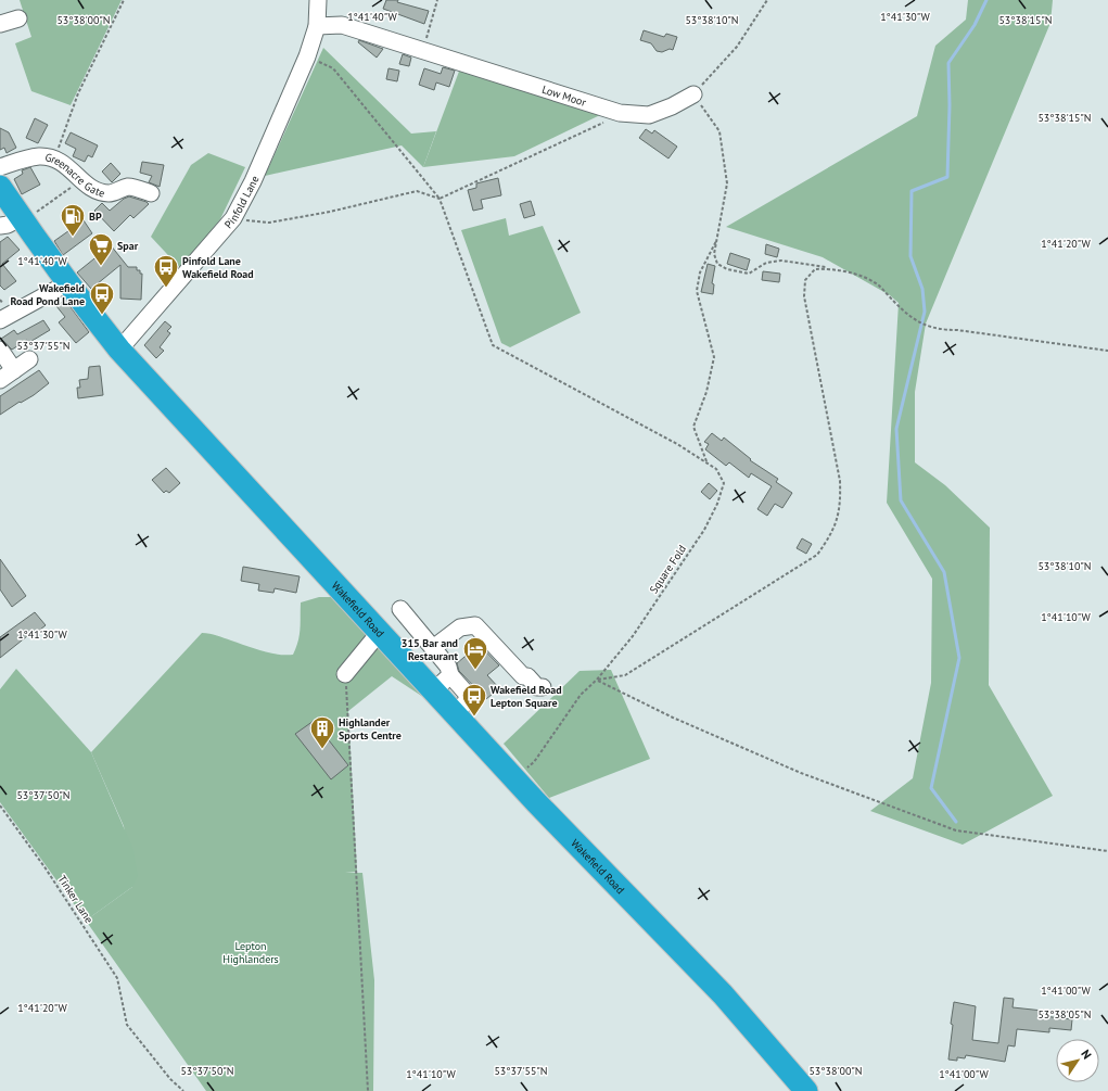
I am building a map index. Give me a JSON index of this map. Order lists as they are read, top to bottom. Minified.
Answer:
{"streets":{"highway":["Wakefield Road"],"street":["Low Moor","Greenacre Gate","Pinfold Lane"],"path":["Square Fold","Tinker Lane"]},"crossings":[["Low Moor","Pinfold Lane"],["Pinfold Lane","Wakefield Road"]],"parks":["Lepton Highlanders"],"places":{"fuel station":["BP"],"supermarket":["Spar"],"bus stop":["Pinfold Lane Wakefield Road","Wakefield Road Pond Lane","Wakefield Road Lepton Square"],"hotel":["315 Bar and Restaurant"],"building":["Highlander Sports Centre"]},"north":"top right","coordinates":["1°41'40\"W","1°41'30\"W","53°38'00\"N","53°38'10\"N","53°38'15\"N","1°41'20\"W","53°37'55\"N","1°41'10\"W","53°37'50\"N","1°41'00\"W","53°38'05\"N"]}
